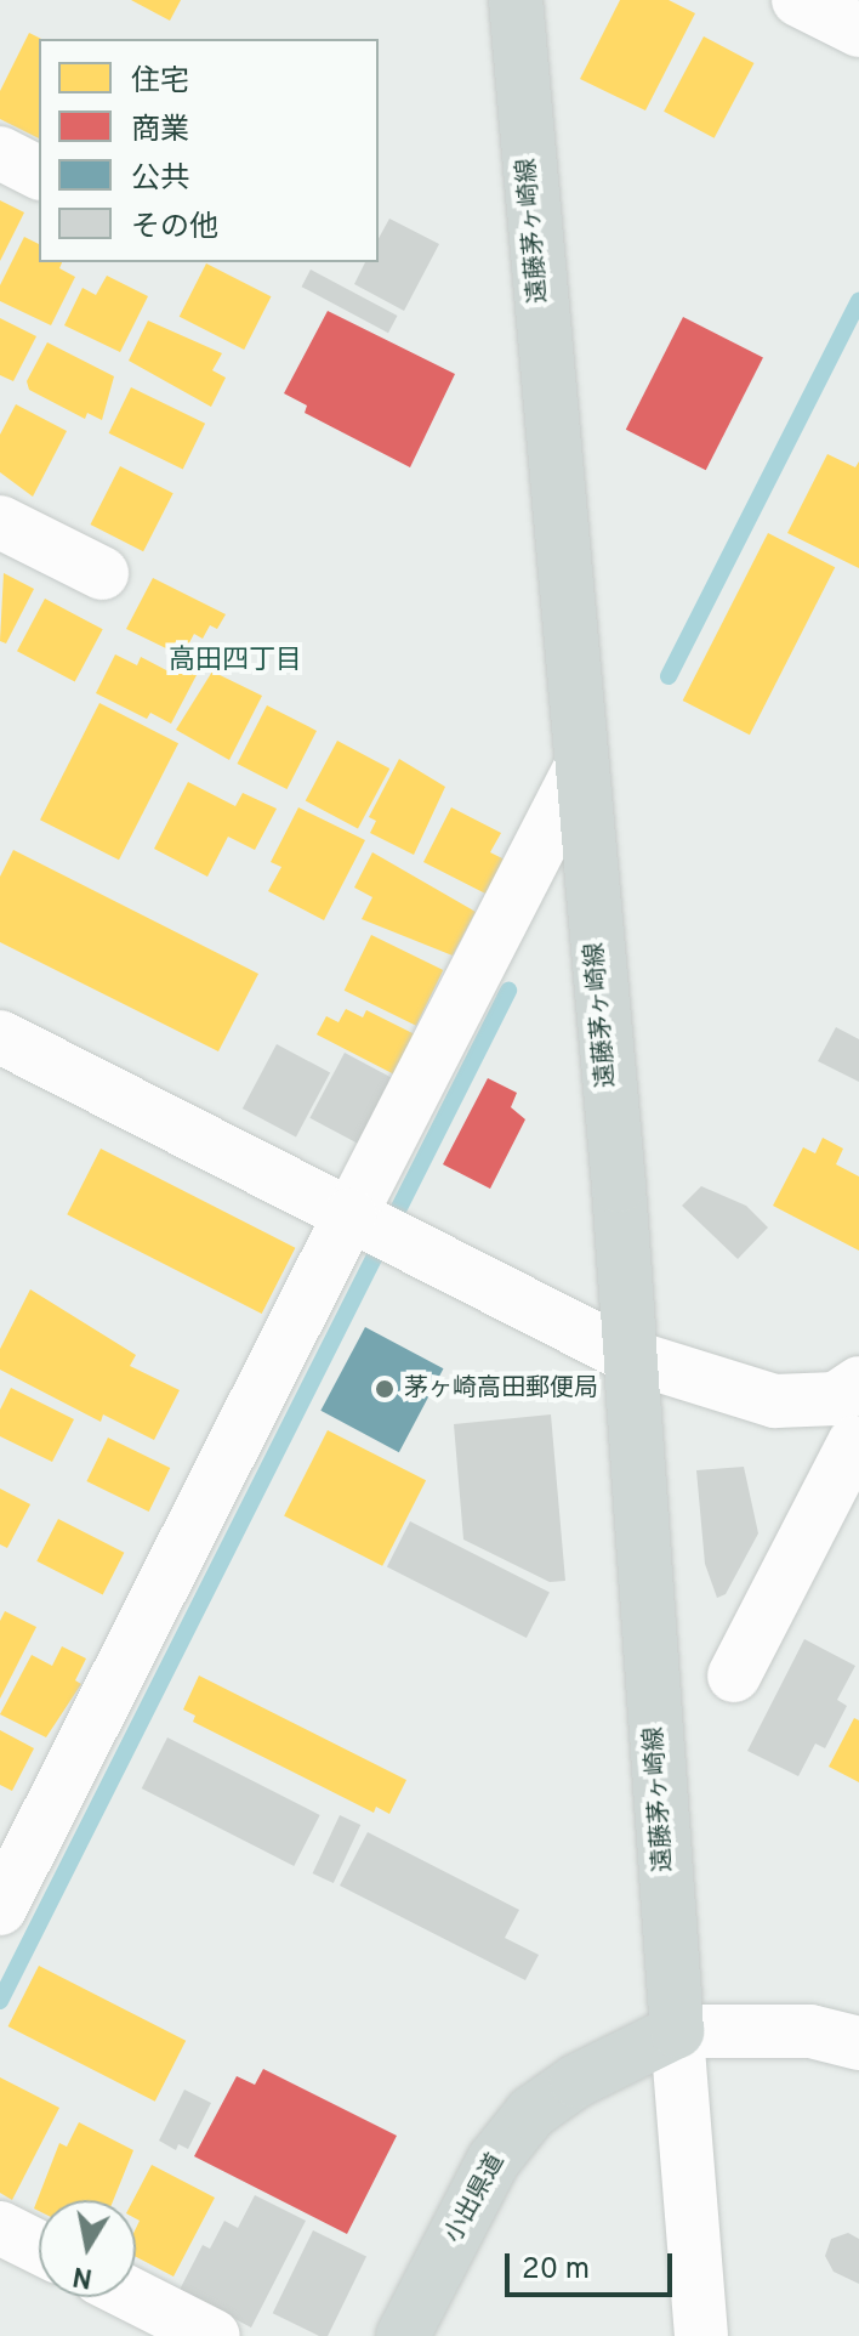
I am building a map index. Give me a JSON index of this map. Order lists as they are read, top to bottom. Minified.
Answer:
{"streets":{"main road":["遠藤茅ヶ崎線","小出県道"]},"crossings":[["遠藤茅ヶ崎線","小出県道"]],"districts":["高田四丁目"],"places":["茅ヶ崎高田郵便局"],"legend":["住宅","商業","公共","その他"],"scale_bar":"20 m","north":"bottom"}
